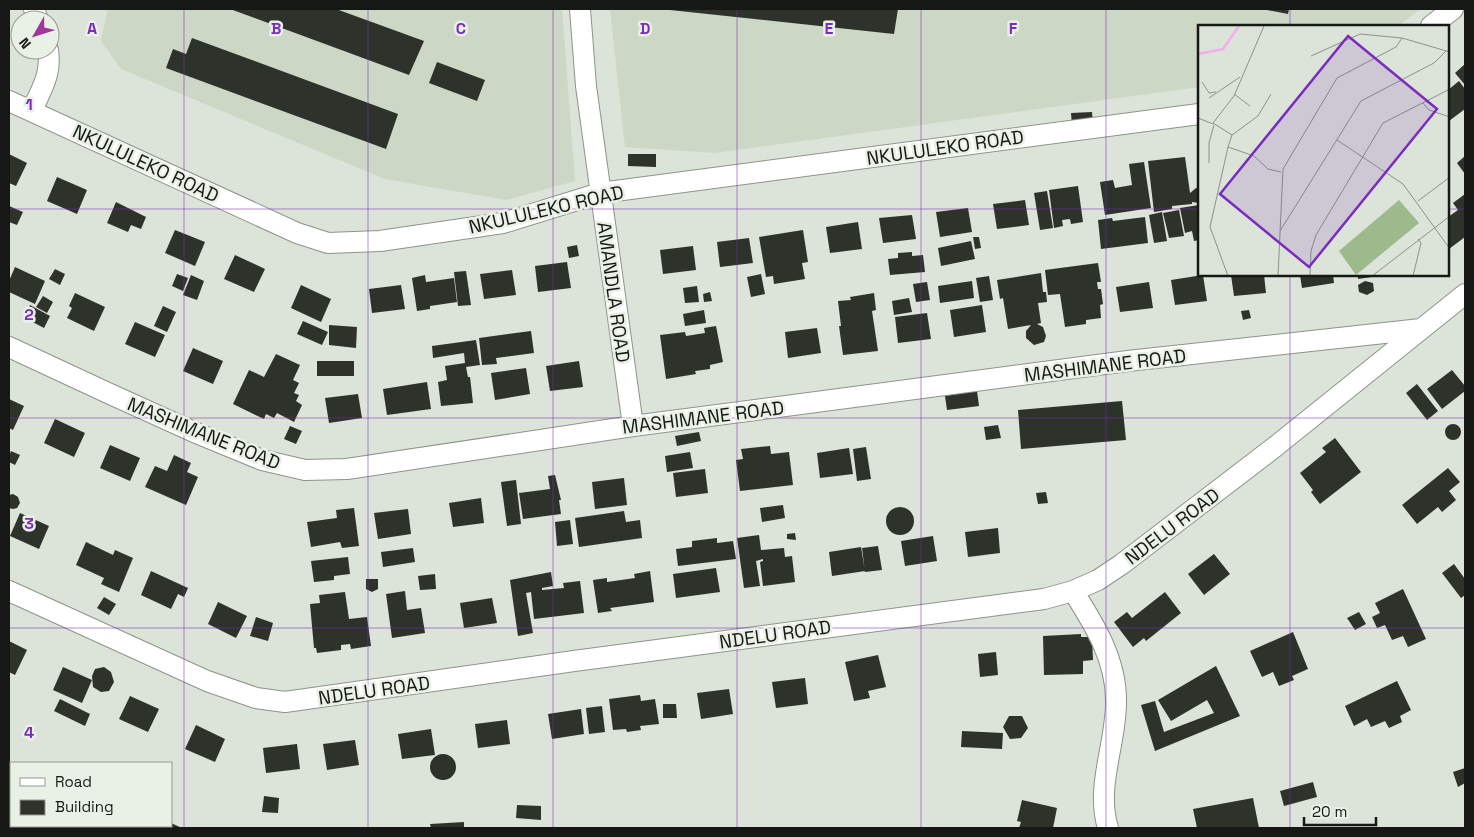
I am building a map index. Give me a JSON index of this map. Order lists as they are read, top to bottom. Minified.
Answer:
{"streets":{"street":["NKULULEKO ROAD","AMANDLA ROAD","MASHIMANE ROAD","NDELU ROAD"]},"crossings":[["NKULULEKO ROAD","AMANDLA ROAD"],["AMANDLA ROAD","MASHIMANE ROAD"],["MASHIMANE ROAD","NDELU ROAD"]],"legend":["Road","Building"],"scale_bar":"20 m","north":"bottom left","grid":{"columns":["A","B","C","D","E","F"],"rows":["1","2","3","4"]}}
